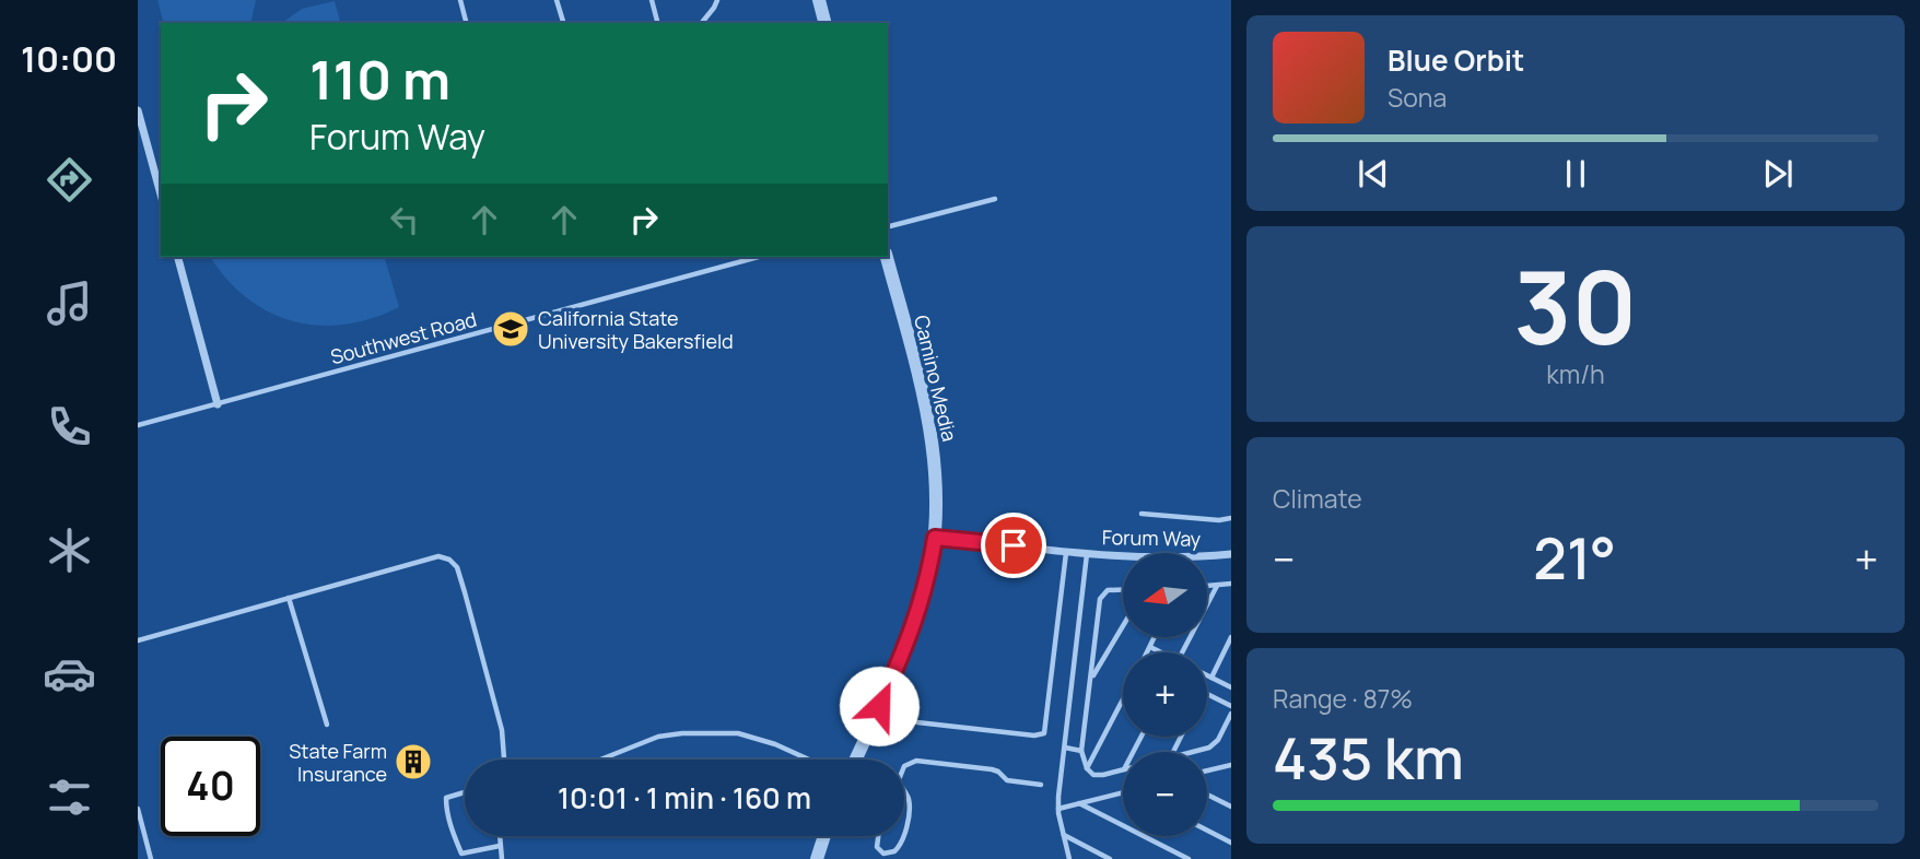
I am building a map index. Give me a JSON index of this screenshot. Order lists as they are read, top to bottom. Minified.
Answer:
{"streets":{"street":["Camino Media","Forum Way"],"lane":["Southwest Road"]},"crossings":[["Camino Media","Forum Way"]],"places":{"school or university":["California State University Bakersfield"],"building":["State Farm Insurance"]},"north":"left","page":{"tabs":"10:00","turn":["110 m","Forum Way"],"song":["Blue Orbit","Sona"],"tile":[["30","km/h"],"Climate",["Range · 87%","435 km"]],"heat":["−","21°","+"],"map_buttons":["+","−"],"limit":"40","trip":"10:01 · 1 min · 160 m"}}
